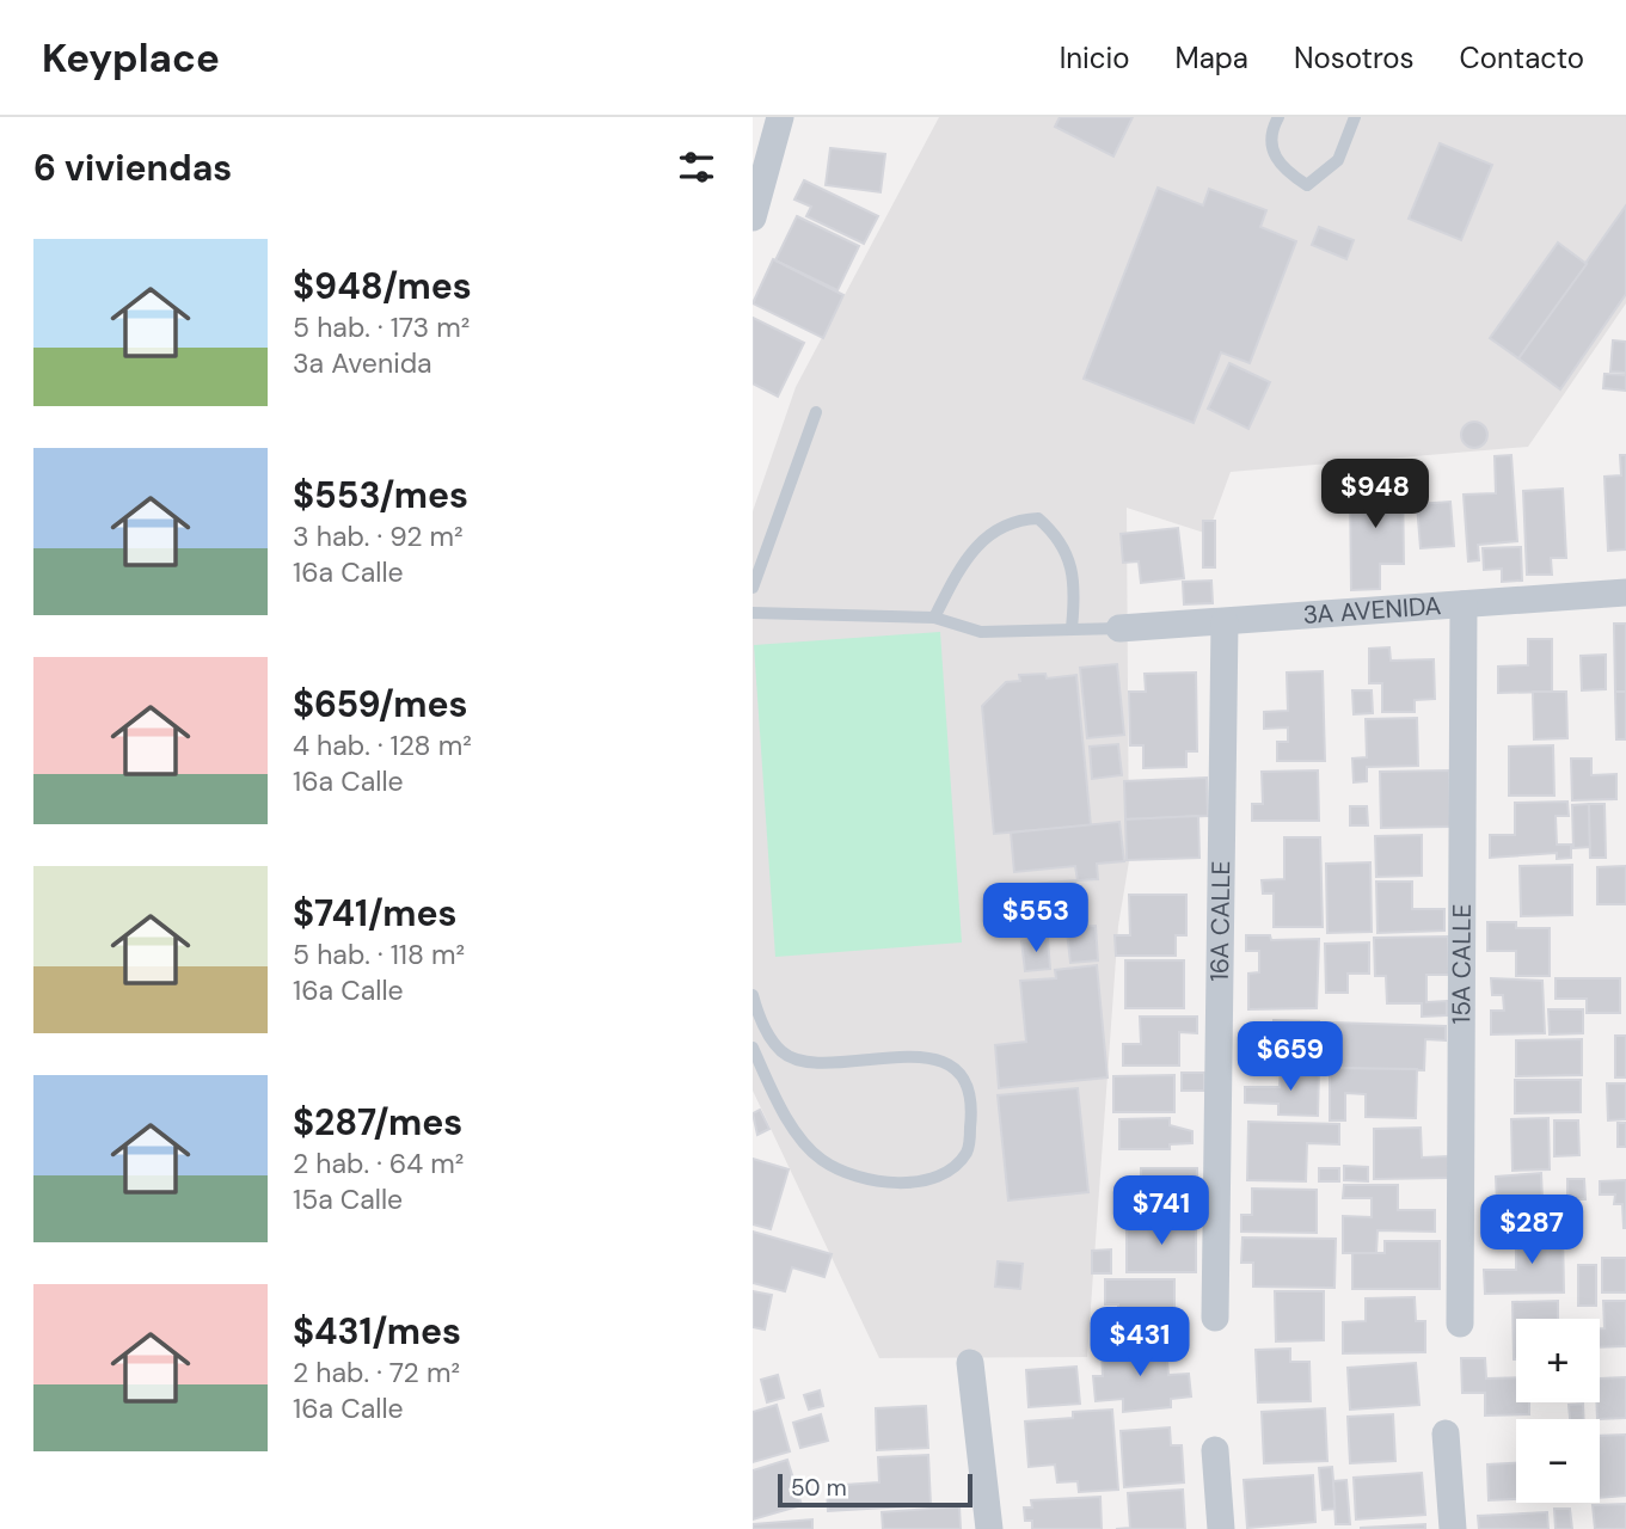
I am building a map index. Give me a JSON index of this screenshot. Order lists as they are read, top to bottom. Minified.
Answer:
{"streets":{"street":["3A AVENIDA","16A CALLE","15A CALLE"]},"crossings":[["3A AVENIDA","16A CALLE"],["3A AVENIDA","15A CALLE"]],"scale_bar":"50 m","page":{"header":"Keyplace","nav":["Inicio","Mapa","Nosotros","Contacto"],"heading":"6 viviendas","list":[{"name":"$948/mes","note":"5 hab. · 173 m² · 3a Avenida"},{"name":"$553/mes","note":"3 hab. · 92 m² · 16a Calle"},{"name":"$659/mes","note":"4 hab. · 128 m² · 16a Calle"},{"name":"$741/mes","note":"5 hab. · 118 m² · 16a Calle"},{"name":"$287/mes","note":"2 hab. · 64 m² · 15a Calle"},{"name":"$431/mes","note":"2 hab. · 72 m² · 16a Calle"}],"price":["$948","$553","$659","$741","$287","$431"],"map_buttons":["+","−"],"scale":"50 m"}}
